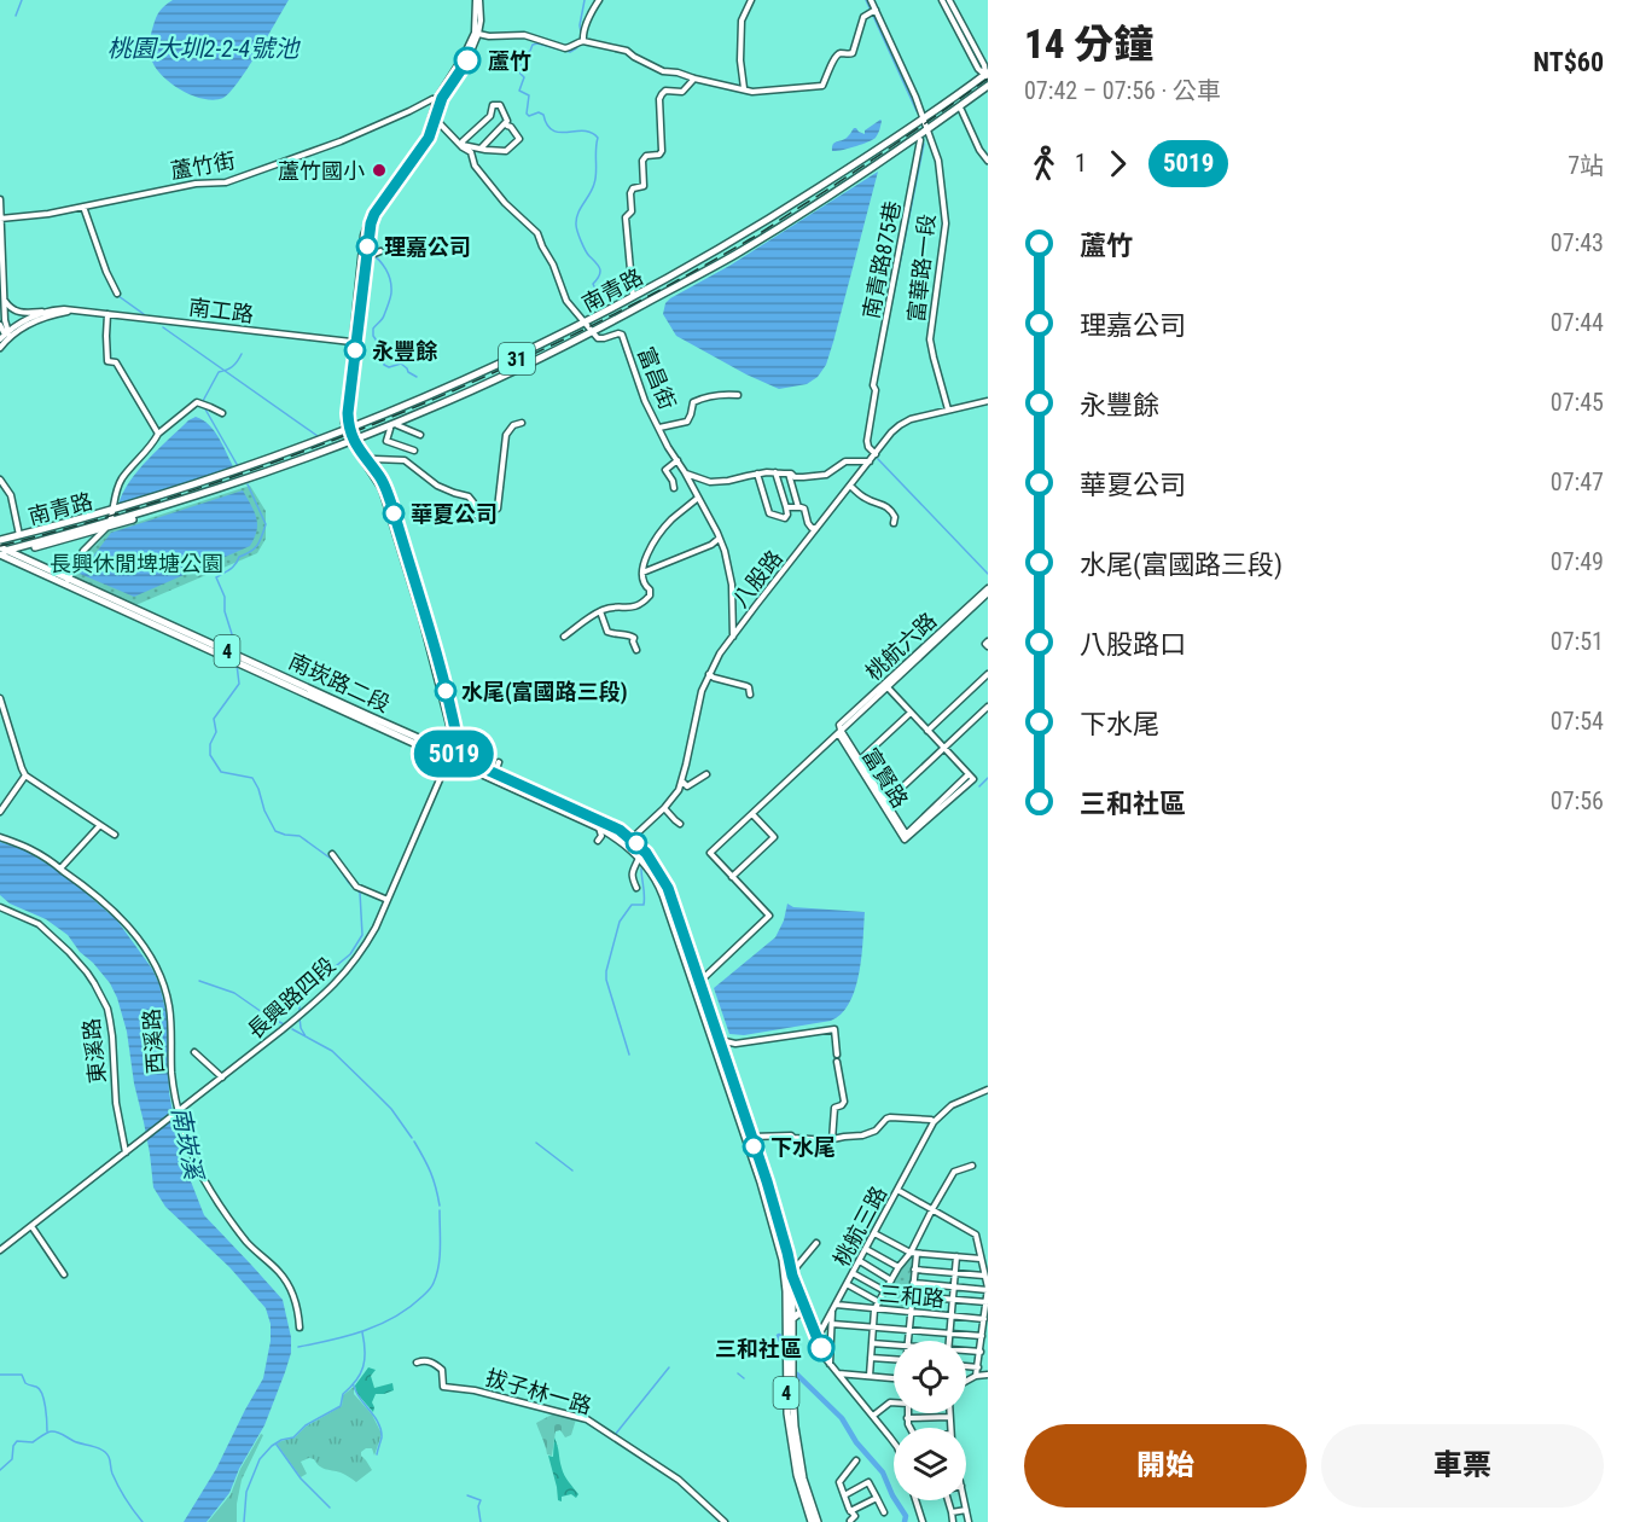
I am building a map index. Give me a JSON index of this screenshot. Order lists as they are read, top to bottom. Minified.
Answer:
{"streets":{"main road":["南青路","31","4","南崁路二段"],"street":["蘆竹街","南青路875巷","富華路一段","南工路","富昌街","八股路","桃航六路","富賢路","長興路四段","西溪路","東溪路","桃航三路","三和路","拔子林一路"]},"crossings":[["南青路875巷","31"],["南青路875巷","八股路"],["富華路一段","南青路"],["富華路一段","31"],["富華路一段","八股路"],["南青路","31"],["南青路","富昌街"],["南青路","南崁路二段"],["31","富昌街"],["31","南崁路二段"],["富昌街","八股路"],["八股路","南崁路二段"],["桃航六路","富賢路"],["4","南崁路二段"],["南崁路二段","長興路四段"],["長興路四段","西溪路"],["長興路四段","東溪路"],["桃航三路","三和路"]],"water":["桃園大圳2-2-4號池","南崁溪"],"parks":["長興休閒埤塘公園"],"places":["蘆竹","蘆竹國小","理嘉公司","永豐餘","華夏公司","水尾(富國路三段)","下水尾","三和社區"],"lines":["bus line 5019"],"page":{"on_map":"5019","heading":["14 分鐘","07:42 – 07:56 · 公車","NT$60"],"legs":["1","5019","7站"],"list":[{"name":"蘆竹","value":"07:43"},{"name":"理嘉公司","value":"07:44"},{"name":"永豐餘","value":"07:45"},{"name":"華夏公司","value":"07:47"},{"name":"水尾(富國路三段)","value":"07:49"},{"name":"八股路口","value":"07:51"},{"name":"下水尾","value":"07:54"},{"name":"三和社區","value":"07:56"}],"buttons":["開始","車票"]}}
